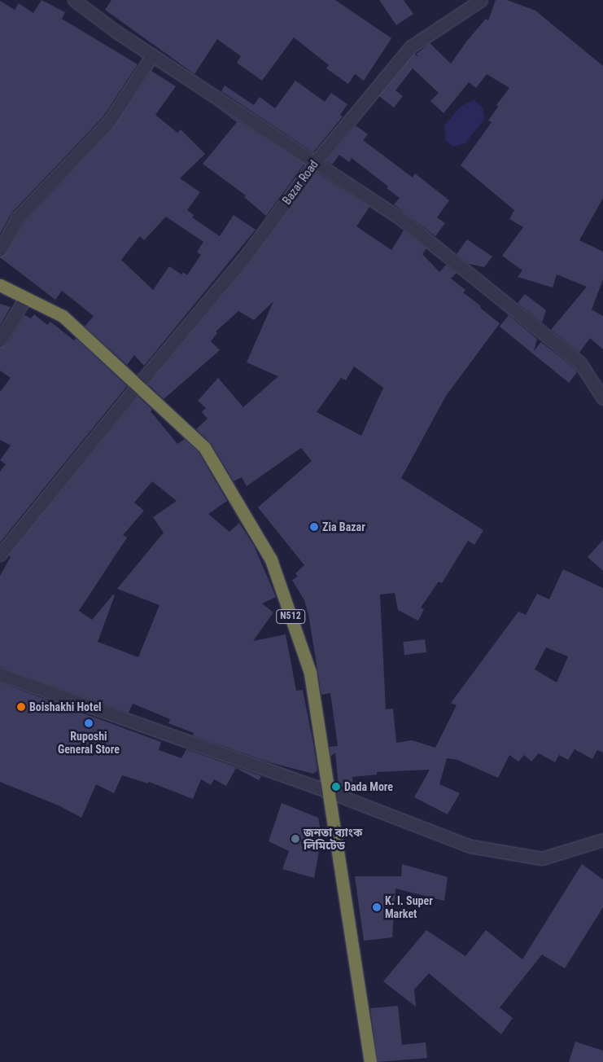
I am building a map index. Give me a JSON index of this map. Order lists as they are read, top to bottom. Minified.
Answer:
{"streets":{"highway":["N512"],"street":["Bazar Road"]},"crossings":[["Bazar Road","N512"]],"places":["Zia Bazar","Boishakhi Hotel","Ruposhi General Store","Dada More","জনতা ব্যাংক লিমিটেড","K. I. Super Market"]}
